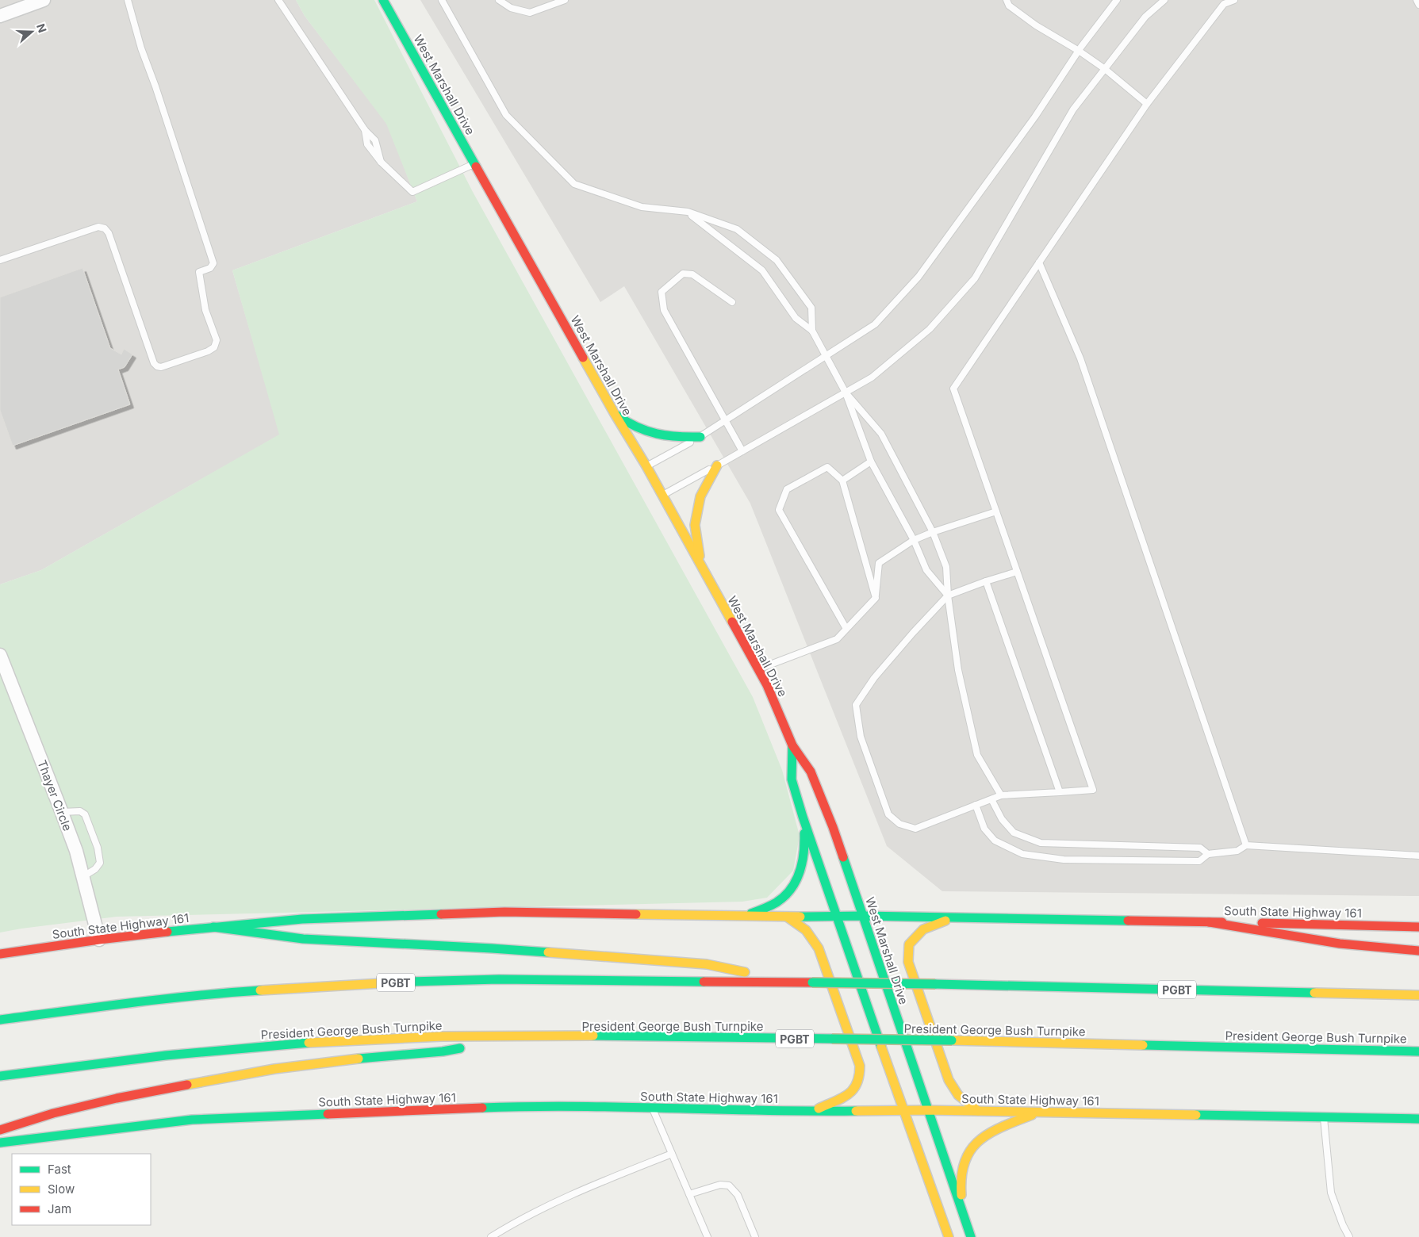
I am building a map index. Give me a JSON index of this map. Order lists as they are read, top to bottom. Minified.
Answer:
{"streets":{"main road":["West Marshall Drive","South State Highway 161","PGBT","President George Bush Turnpike"],"street":["Thayer Circle"]},"crossings":[["West Marshall Drive","South State Highway 161"],["Thayer Circle","South State Highway 161"]],"legend":["Fast","Slow","Jam"],"north":"right"}
